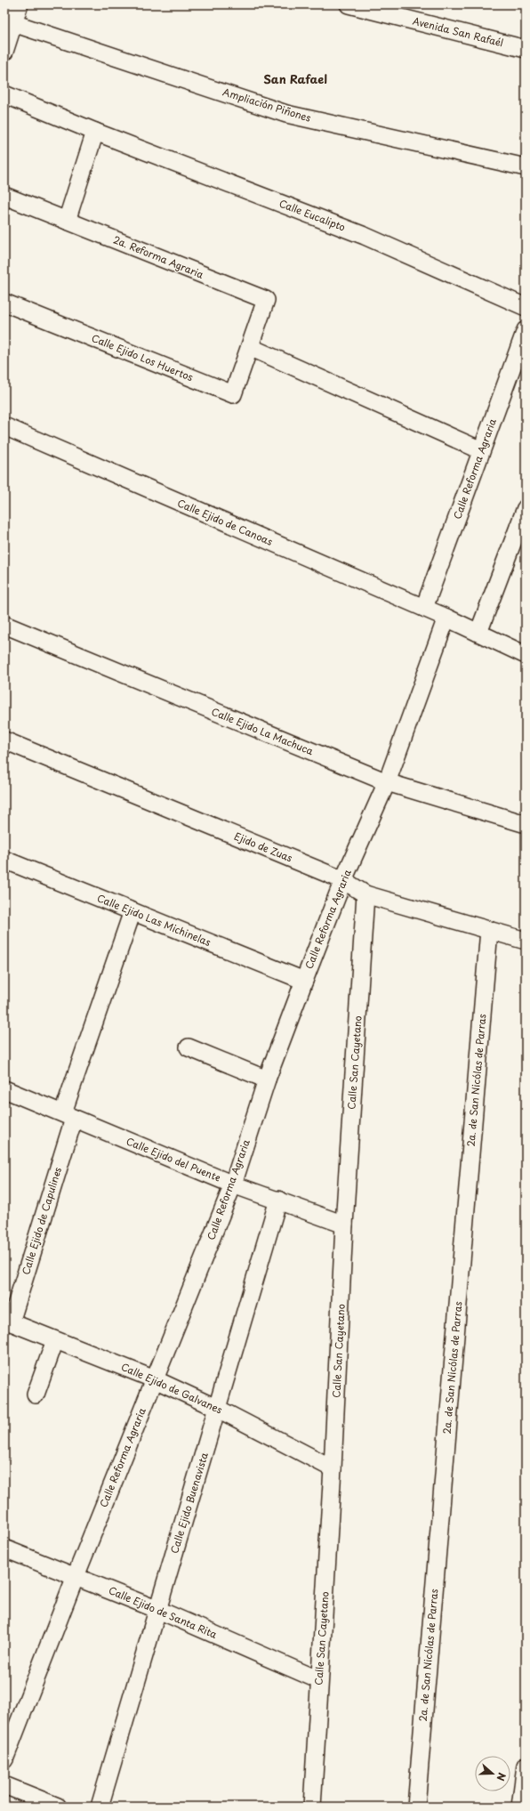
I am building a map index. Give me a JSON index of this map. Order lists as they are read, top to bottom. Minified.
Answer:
{"streets":{"street":["Avenida San Rafaél","Ampliación Piñones","Calle Eucalipto","2a. Reforma Agraria","Calle Ejido Los Huertos","Calle Reforma Agraria","Calle Ejido de Canoas","Calle Ejido La Machuca","Ejido de Zuas","Calle Ejido Las Michinelas","Calle San Cayetano","2a. de San Nicólas de Parras","Calle Ejido del Puente","Calle Ejido de Capulines","Calle Ejido de Galvanes","Calle Ejido Buenavista","Calle Ejido de Santa Rita"]},"crossings":[["2a. Reforma Agraria","Calle Ejido Los Huertos"],["Calle Reforma Agraria","Calle Ejido de Canoas"],["Calle Reforma Agraria","Calle Ejido La Machuca"],["Calle Reforma Agraria","Ejido de Zuas"],["Calle Reforma Agraria","Calle Ejido Las Michinelas"],["Calle Reforma Agraria","Calle Ejido del Puente"],["Calle Reforma Agraria","Calle Ejido de Galvanes"],["Calle Reforma Agraria","Calle Ejido de Santa Rita"],["Ejido de Zuas","Calle San Cayetano"],["Ejido de Zuas","2a. de San Nicólas de Parras"],["Calle Ejido Las Michinelas","Calle Ejido de Capulines"],["Calle San Cayetano","Calle Ejido del Puente"],["Calle San Cayetano","Calle Ejido de Galvanes"],["Calle San Cayetano","Calle Ejido de Santa Rita"],["Calle Ejido del Puente","Calle Ejido de Capulines"],["Calle Ejido del Puente","Calle Ejido Buenavista"],["Calle Ejido de Capulines","Calle Ejido de Galvanes"],["Calle Ejido de Galvanes","Calle Ejido Buenavista"],["Calle Ejido Buenavista","Calle Ejido de Santa Rita"]],"districts":["San Rafael"],"north":"right"}
